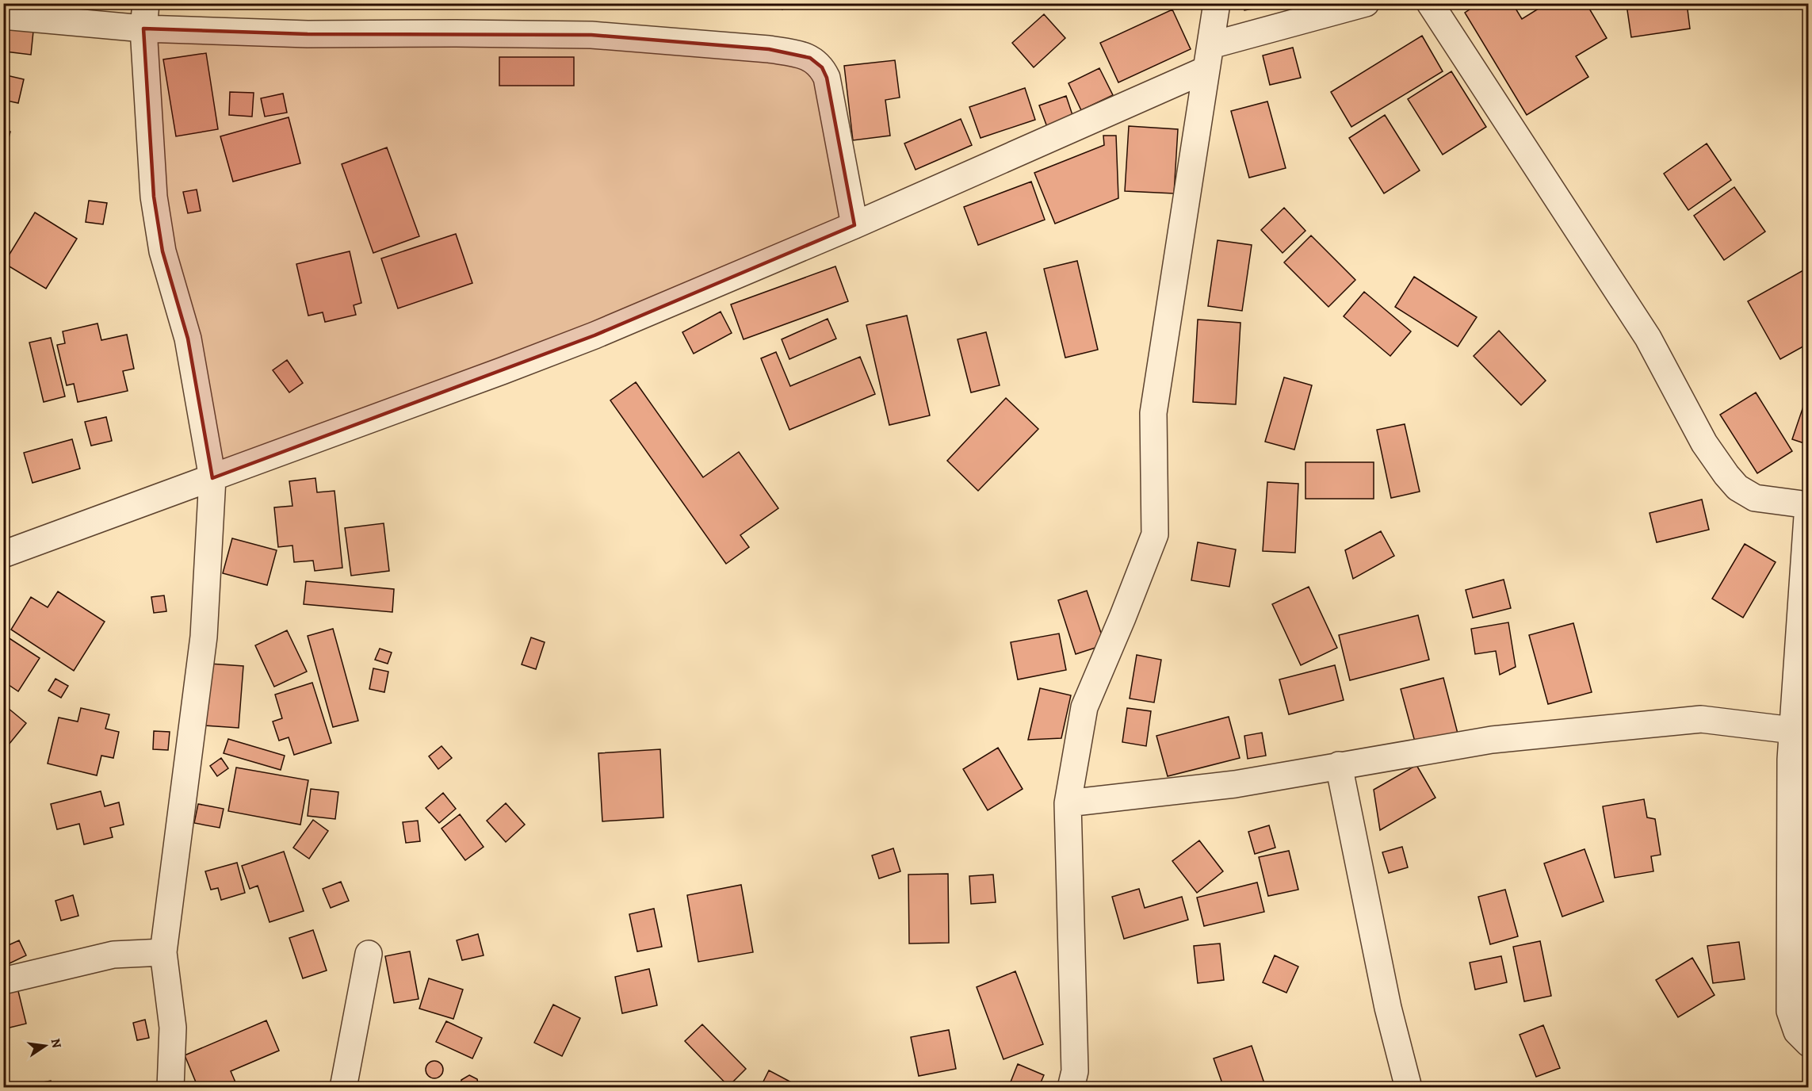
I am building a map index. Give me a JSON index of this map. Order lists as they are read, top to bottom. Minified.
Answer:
{"north":"right"}
